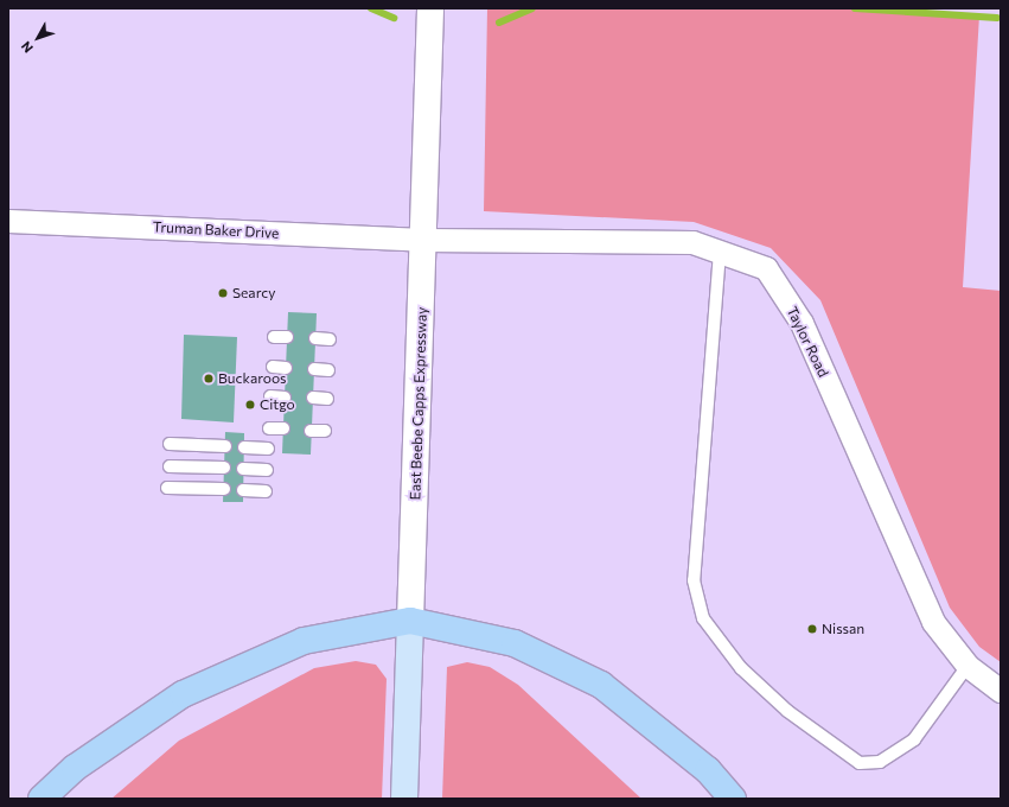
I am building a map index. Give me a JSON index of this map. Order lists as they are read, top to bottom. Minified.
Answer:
{"streets":{"main road":["East Beebe Capps Expressway"],"street":["Truman Baker Drive","Taylor Road"]},"crossings":[["Truman Baker Drive","Taylor Road"],["Truman Baker Drive","East Beebe Capps Expressway"],["Taylor Road","East Beebe Capps Expressway"]],"places":["Searcy","Buckaroos","Citgo","Nissan"],"north":"bottom left"}
